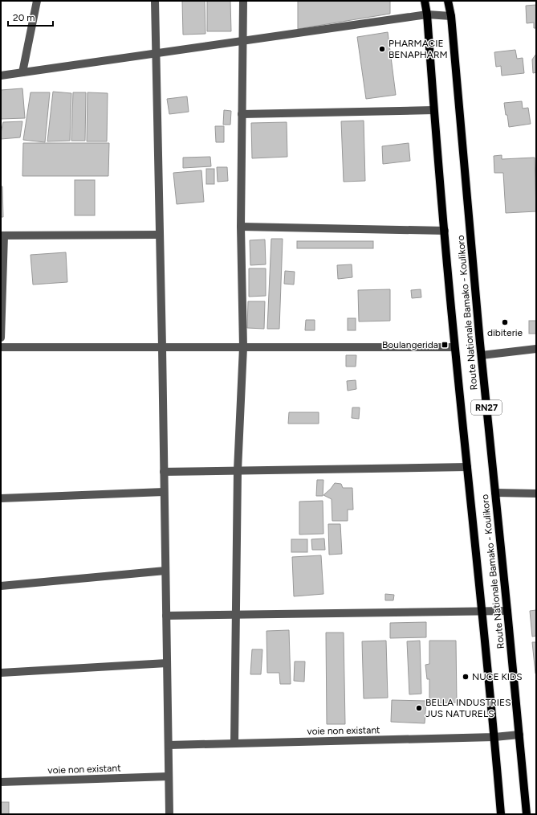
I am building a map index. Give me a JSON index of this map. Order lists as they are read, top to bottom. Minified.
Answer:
{"streets":{"main road":["Route Nationale Bamako - Koulikoro","RN27"],"street":["voie non existant"]},"crossings":[["Route Nationale Bamako - Koulikoro","voie non existant"]],"places":{"other":["PHARMACIE BENAPHARM","dibiterie","NUCE KIDS","BELLA INDUSTRIES JUS NATURELS"],"transit":["Boulangerida"]},"scale_bar":"20 m"}
